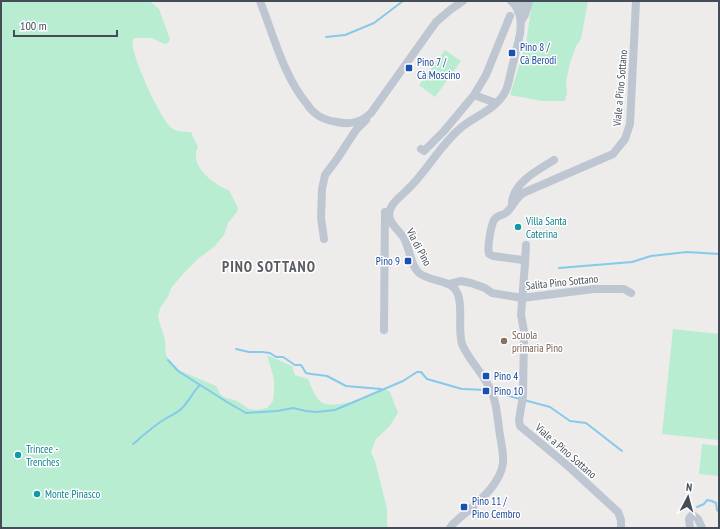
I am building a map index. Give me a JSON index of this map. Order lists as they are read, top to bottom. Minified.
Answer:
{"streets":{"street":["Viale a Pino Sottano","Via di Pino","Salita Pino Sottano"]},"crossings":[["Viale a Pino Sottano","Salita Pino Sottano"],["Via di Pino","Salita Pino Sottano"]],"districts":["PINO SOTTANO"],"places":{"transit":["Pino 8 / Cà Berodi","Pino 7 / Cà Moscino","Pino 9","Pino 4","Pino 10","Pino 11 / Pino Cembro"],"other":["Villa Santa Caterina","Scuola primaria Pino","Trincee - Trenches","Monte Pinasco"]},"scale_bar":"100 m","north":"top"}
